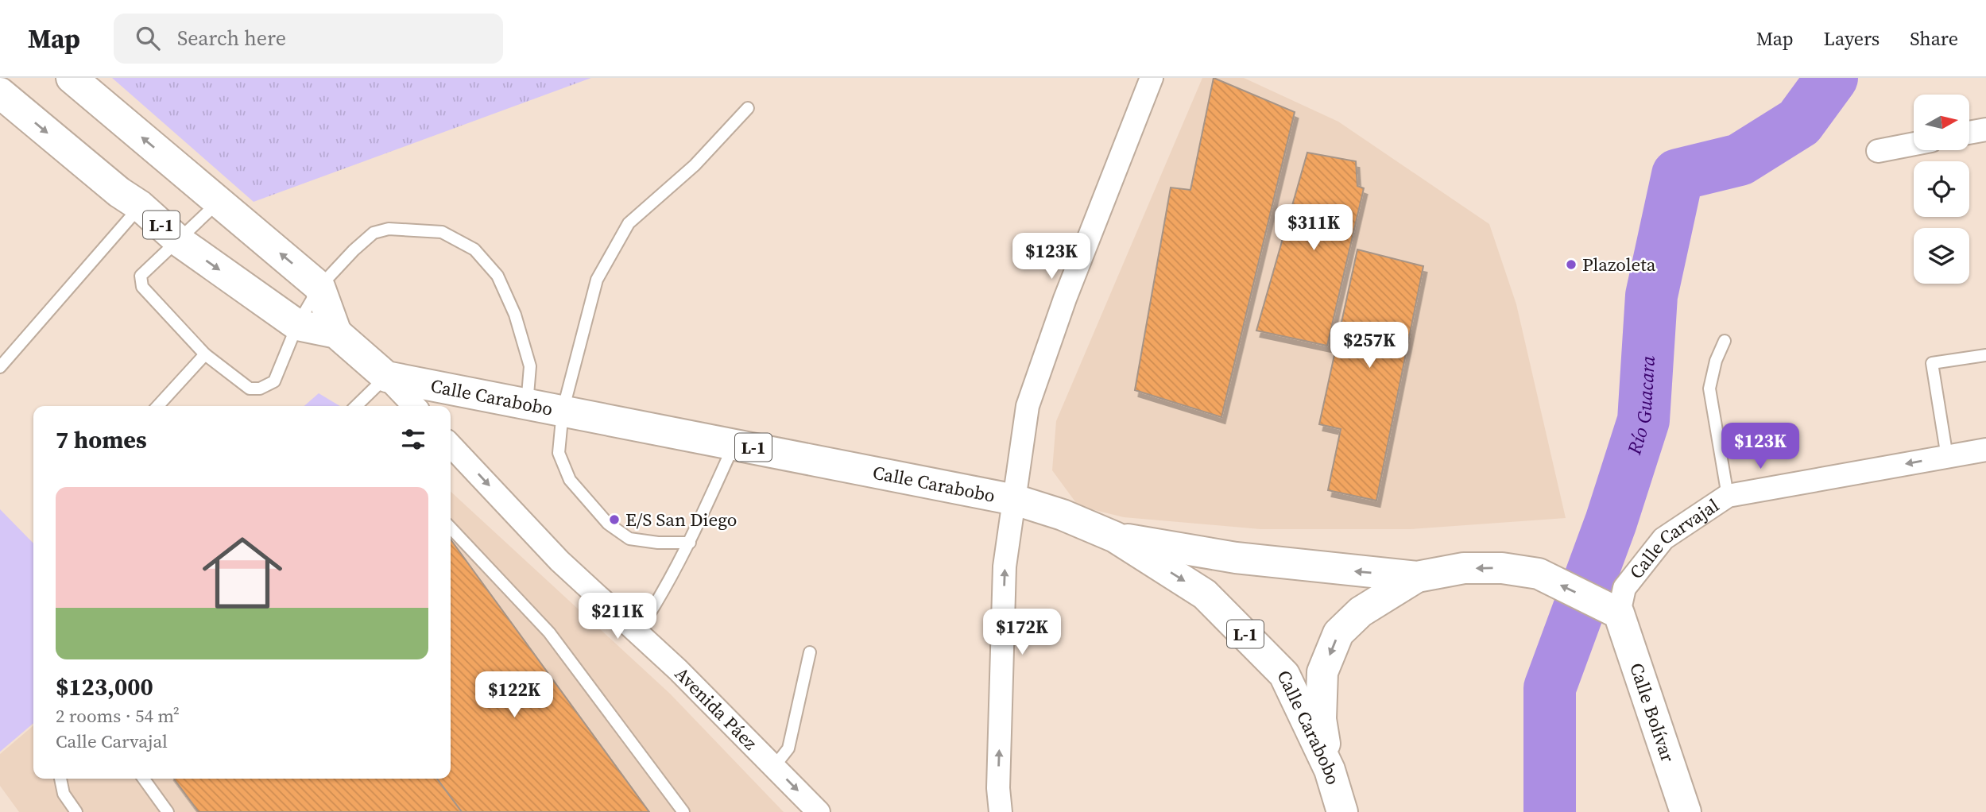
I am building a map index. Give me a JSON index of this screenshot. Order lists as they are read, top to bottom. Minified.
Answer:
{"streets":{"main road":["L-1","Calle Carabobo","Calle Bolívar"],"street":["Calle Carvajal","Avenida Páez"]},"crossings":[["L-1","Calle Carabobo"],["L-1","Calle Carvajal"],["L-1","Calle Bolívar"],["Calle Carvajal","Calle Bolívar"]],"one_way":["Calle Carvajal","Avenida Páez"],"water":["Río Guacara"],"places":["Plazoleta","E/S San Diego"],"north":"right","page":{"header":"Map","search":"Search here","nav":["Map","Layers","Share"],"price":["$311K","$123K","$257K","$123K","$211K","$172K","$122K"],"heading":"7 homes","list":[{"name":"$123,000","note":"2 rooms · 54 m² · Calle Carvajal"}]}}
